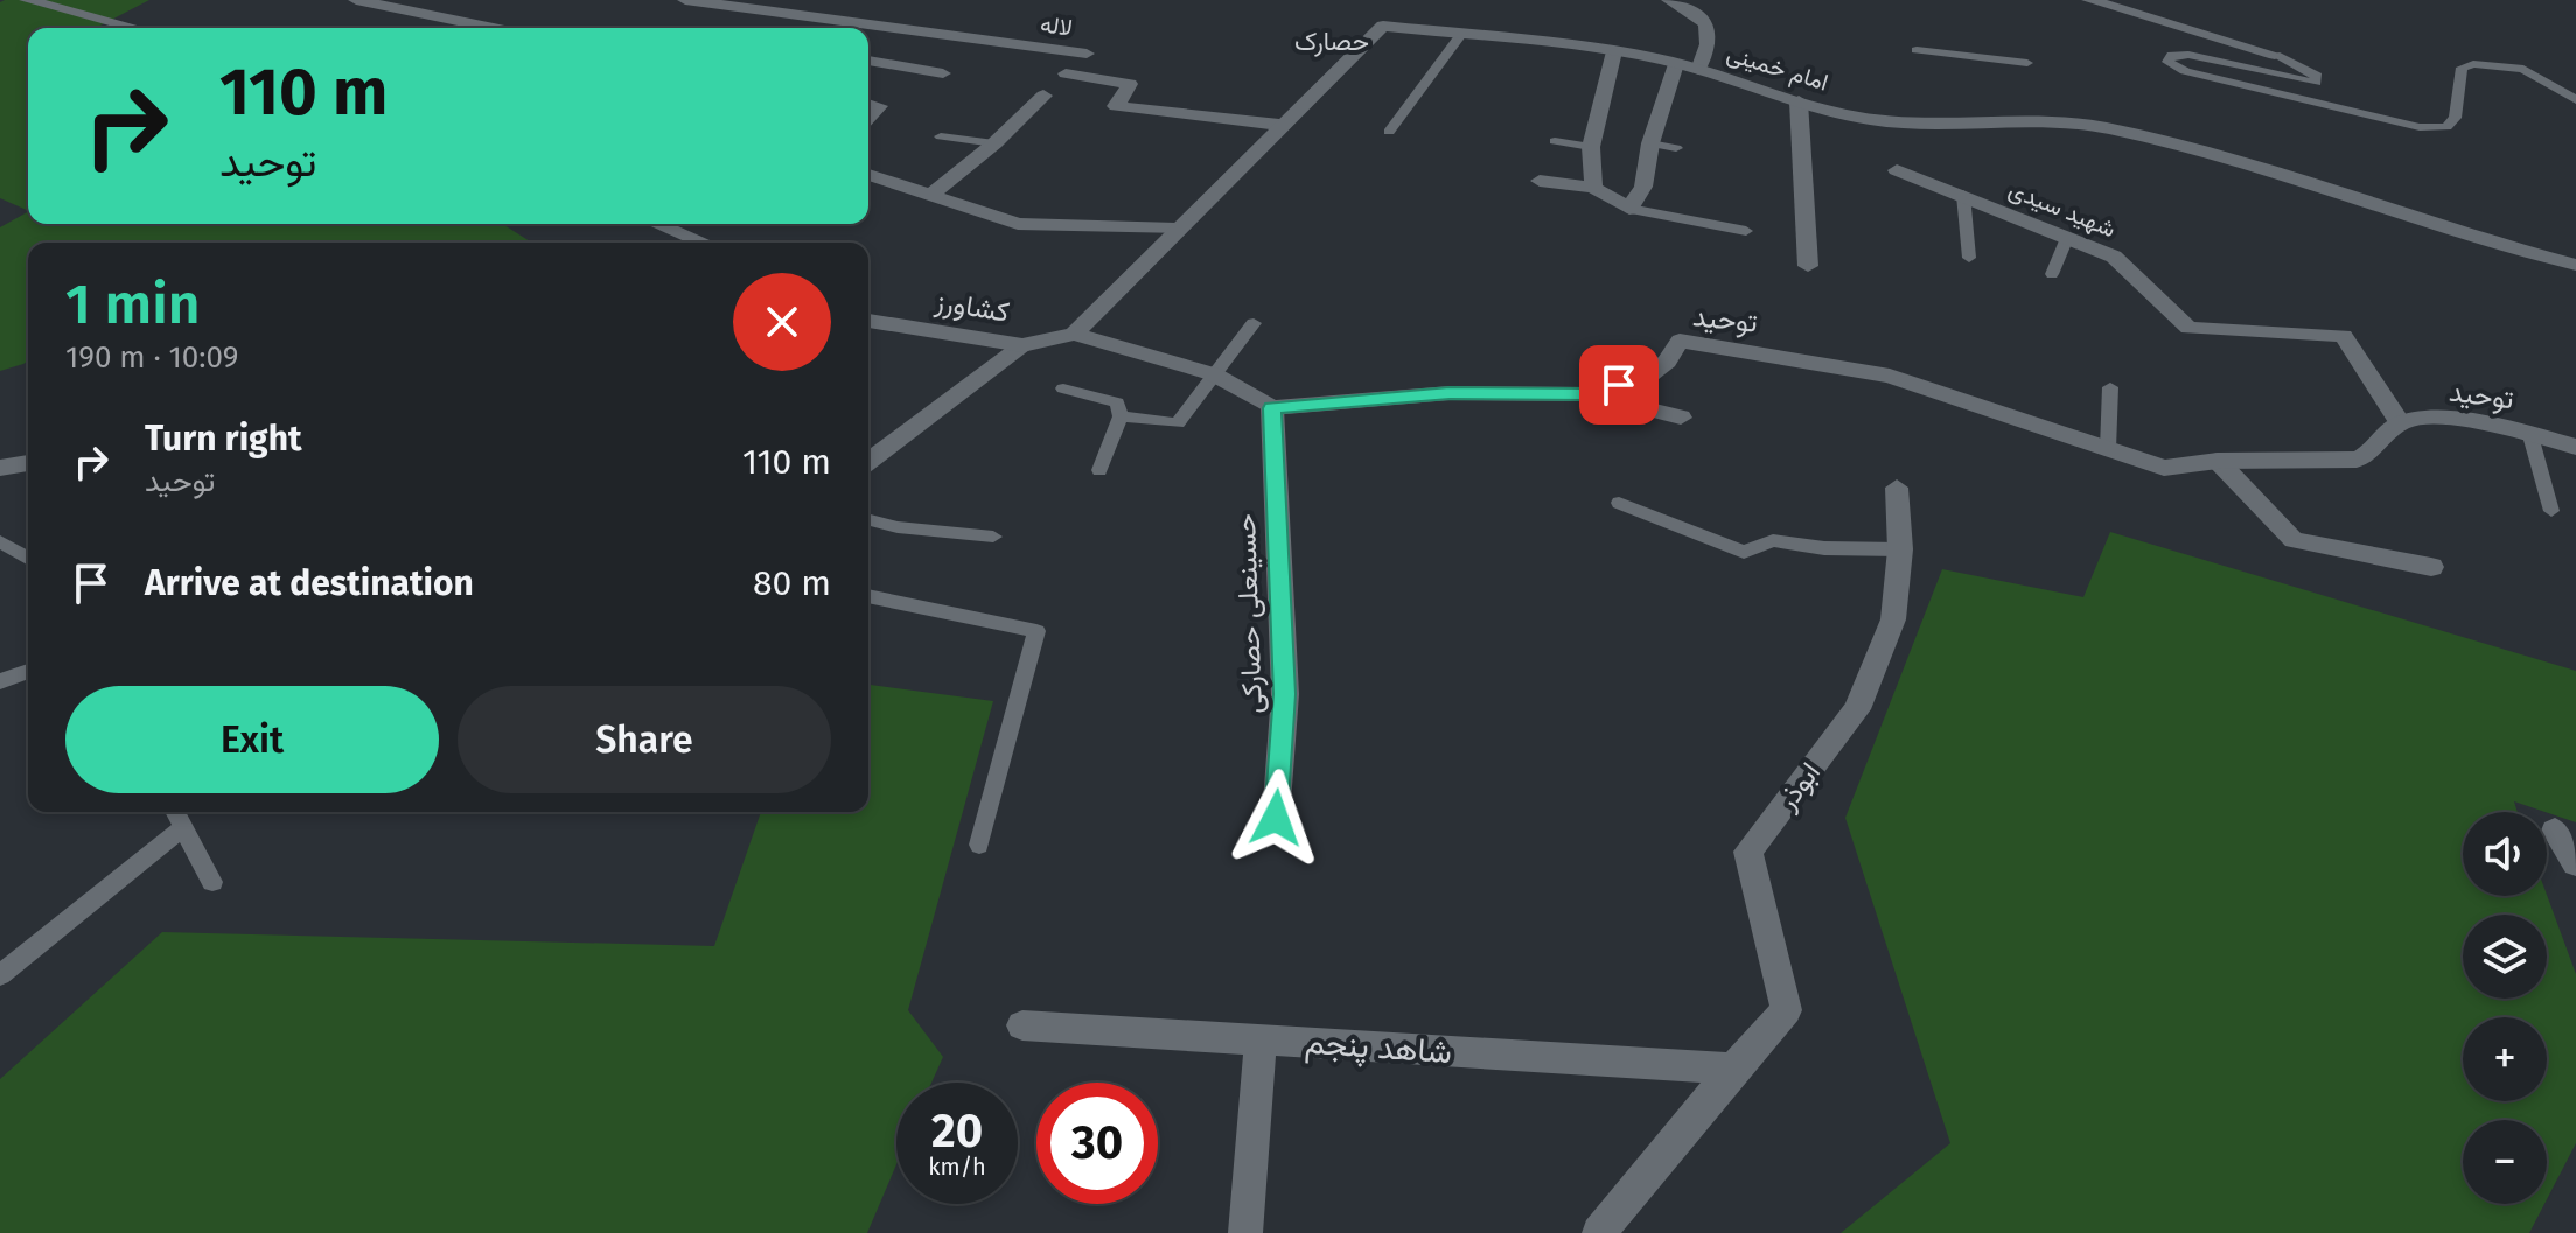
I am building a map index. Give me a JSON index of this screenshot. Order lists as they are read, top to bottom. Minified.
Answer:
{"streets":{"street":["لاله","امام خمینی","شهید سیدی","کشاورز","توحید","حسینعلی حصارکی","ابوذر","شاهد پنجم"]},"crossings":[["امام خمینی","کشاورز"],["شهید سیدی","توحید"],["توحید","حسینعلی حصارکی"],["ابوذر","شاهد پنجم"]],"districts":["حصارک"],"page":{"turn":["110 m","توحید"],"heading":["1 min","190 m · 10:09"],"list":[{"name":"Turn right","note":"توحید","value":"110 m"},{"name":"Arrive at destination","value":"80 m"}],"buttons":["Exit","Share"],"map_buttons":["+","−"],"speed":"20 km/h","limit":"30"}}
